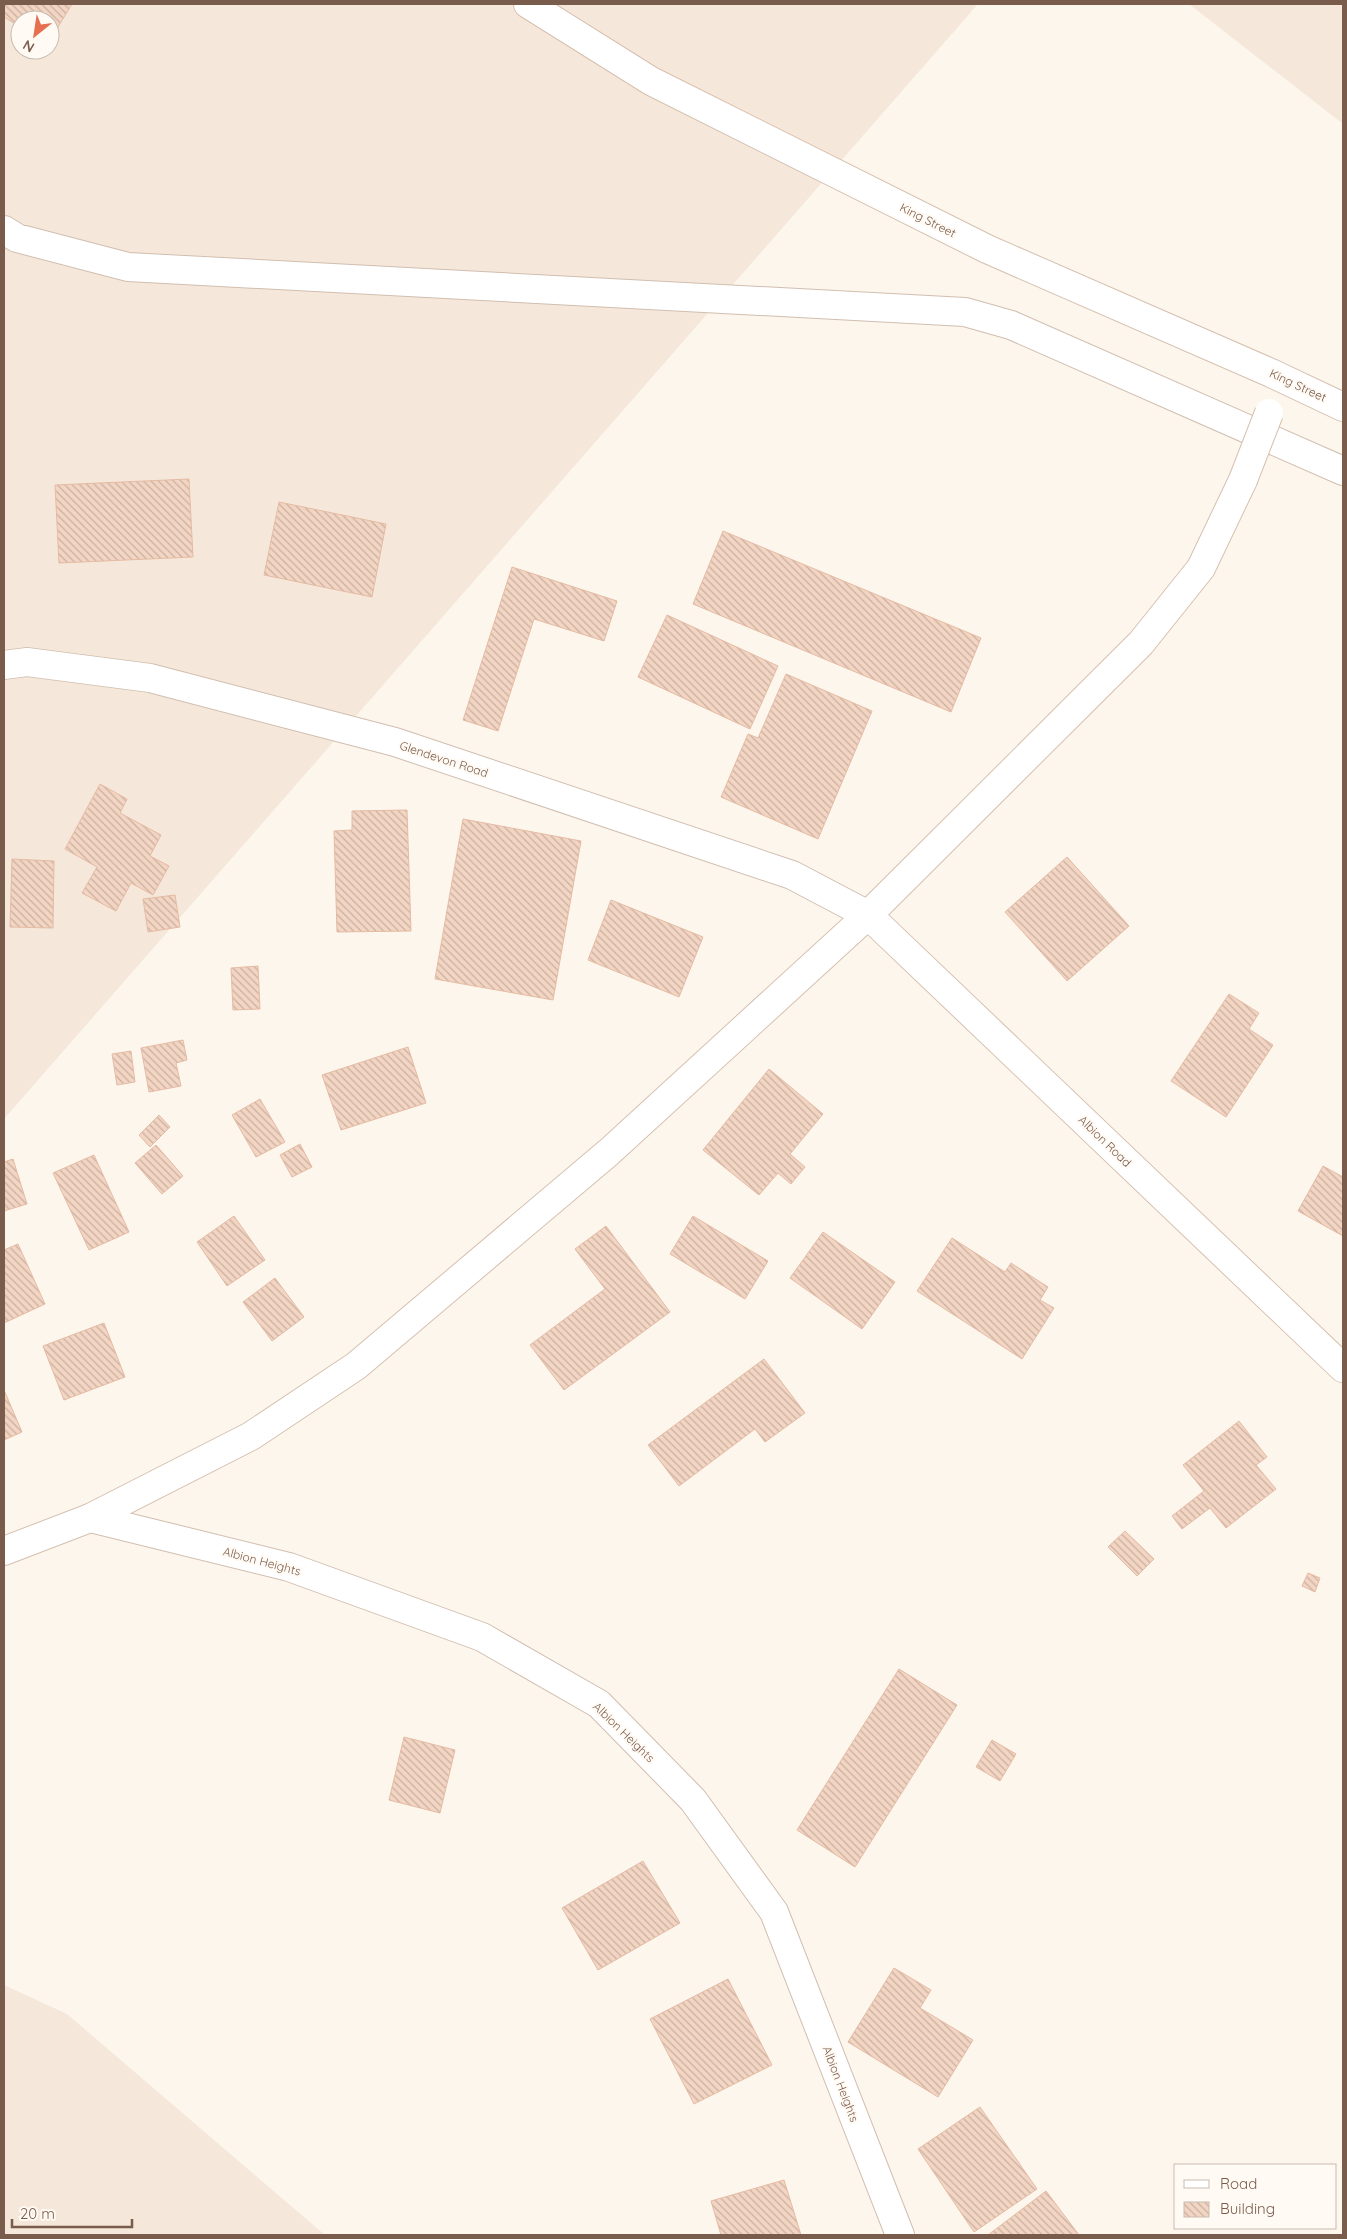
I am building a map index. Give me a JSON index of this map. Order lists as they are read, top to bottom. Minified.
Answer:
{"streets":{"street":["King Street","Glendevon Road","Albion Road","Albion Heights"]},"crossings":[["Glendevon Road","Albion Road"]],"legend":["Road","Building"],"scale_bar":"20 m","north":"bottom left"}
